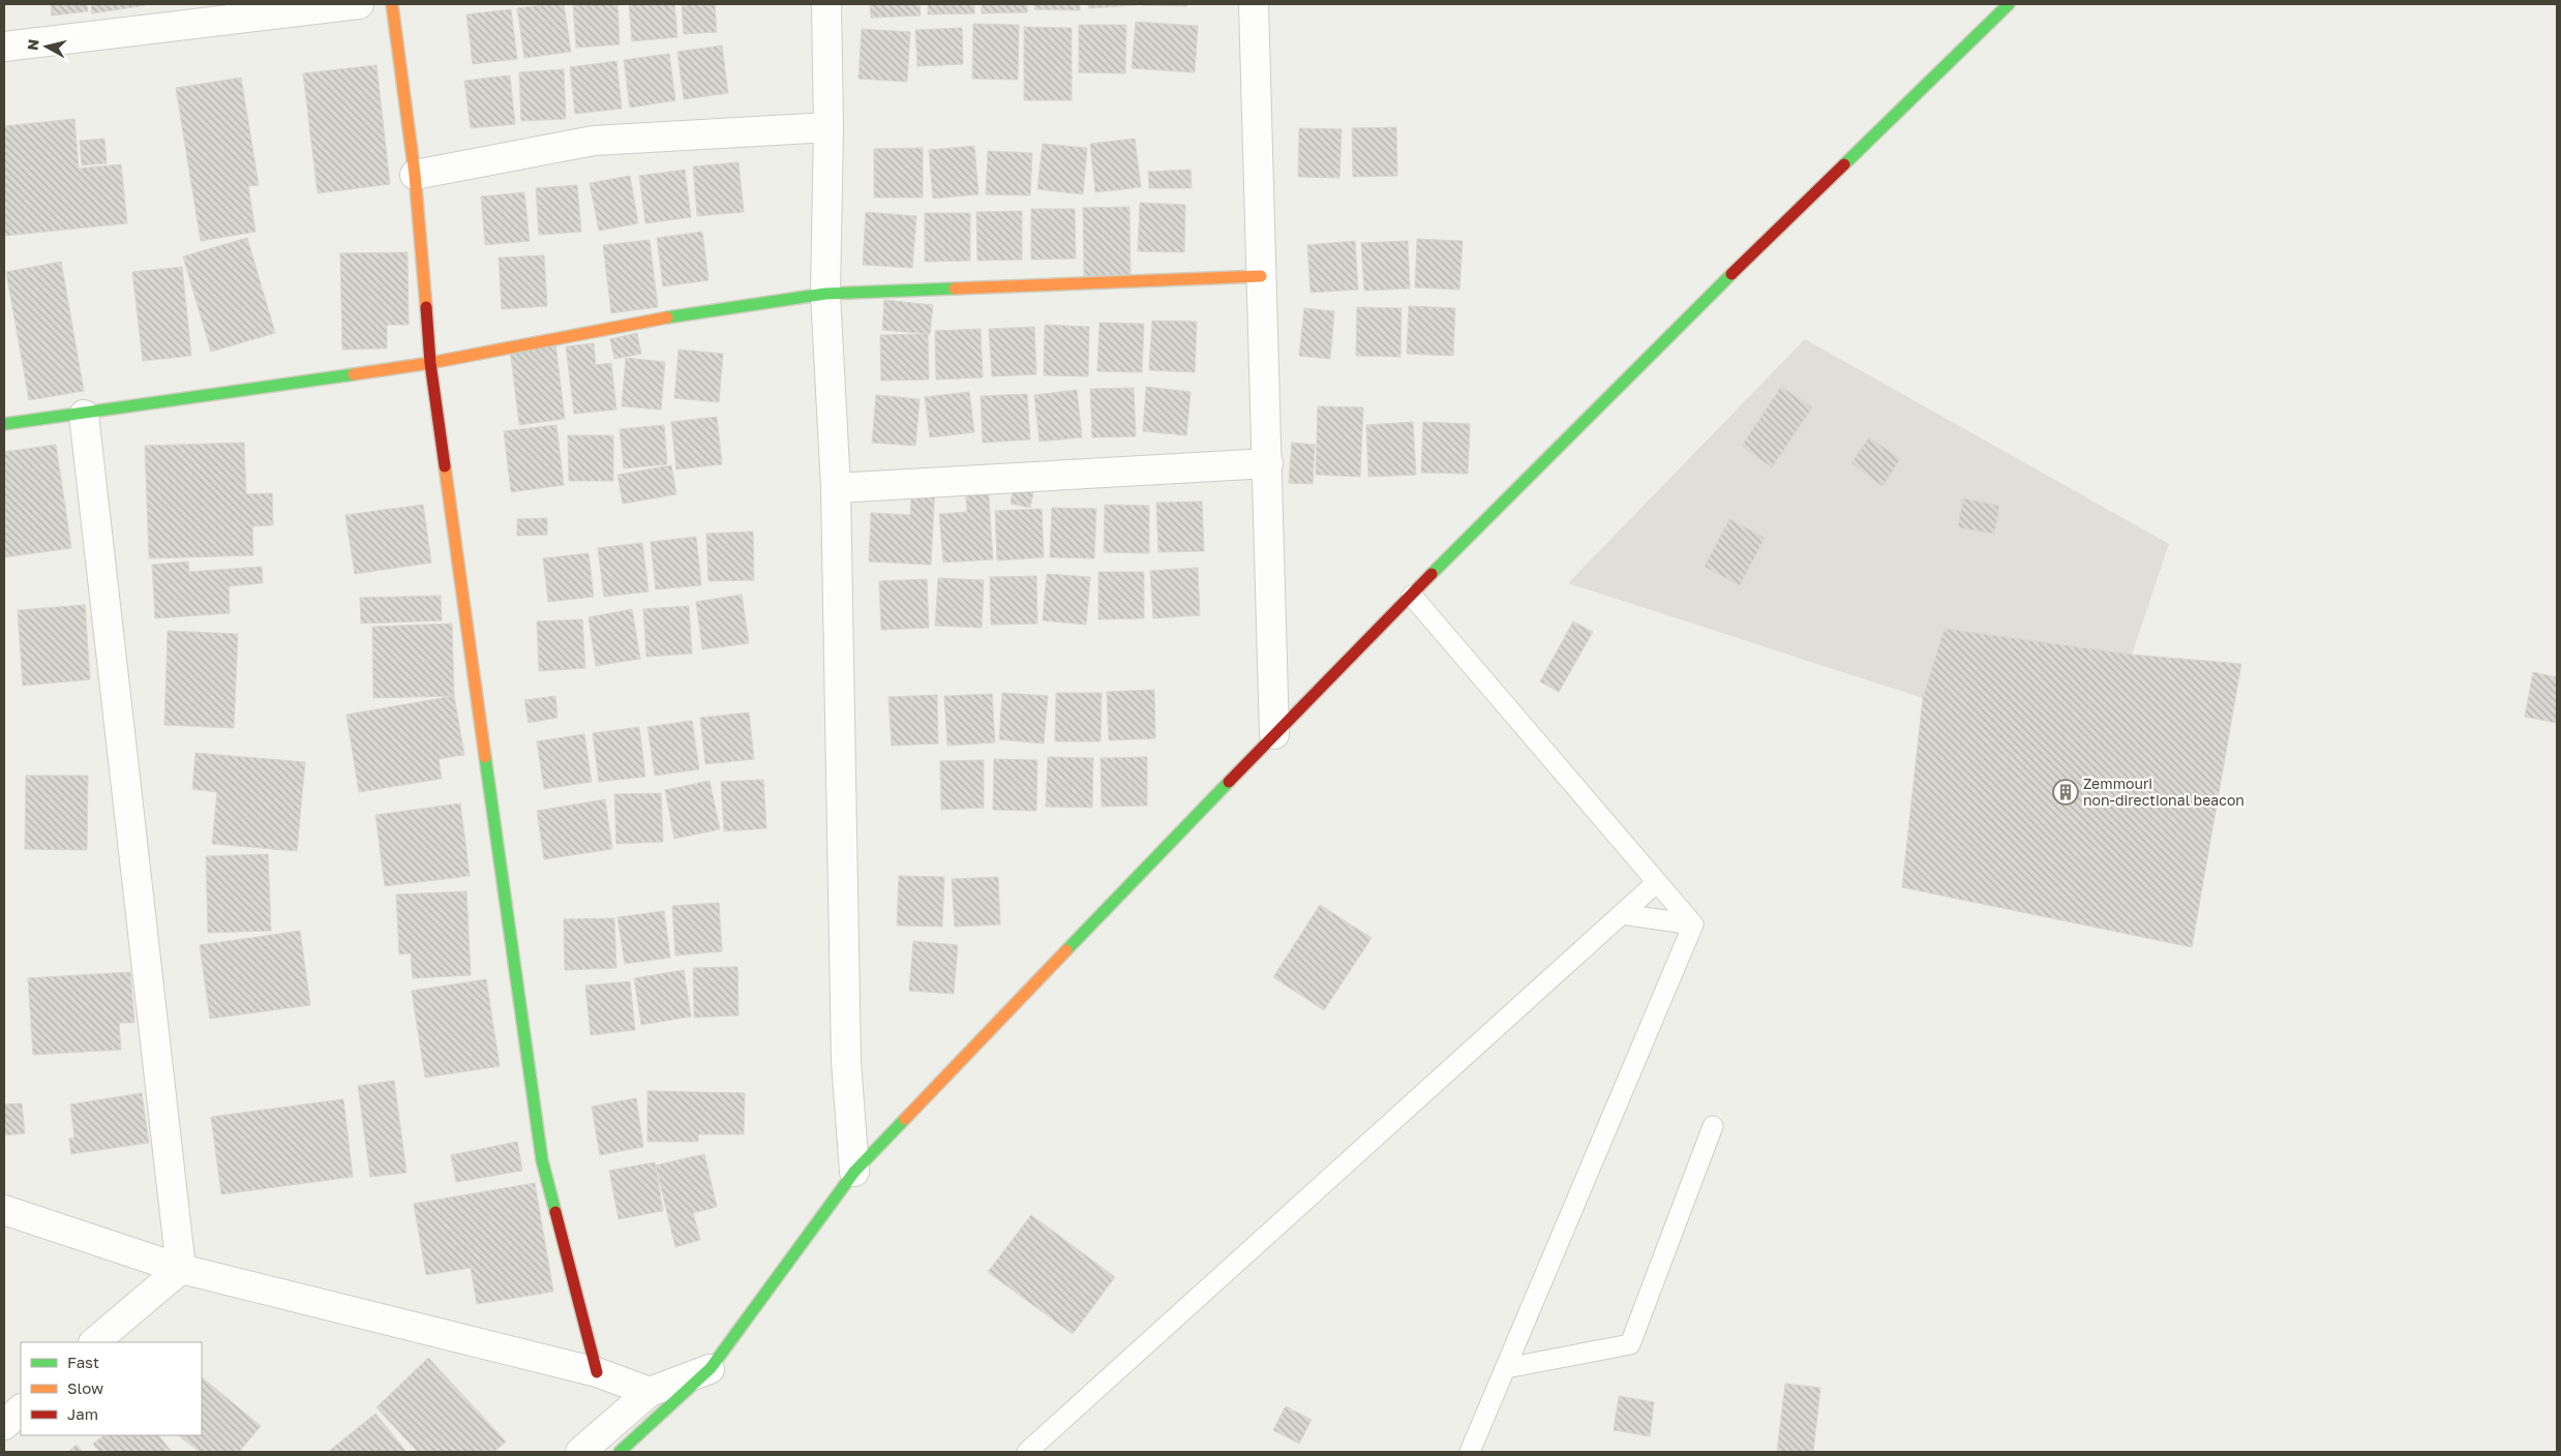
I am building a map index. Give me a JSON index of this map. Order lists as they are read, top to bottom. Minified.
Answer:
{"places":{"building":["Zemmouri non-directional beacon"]},"legend":["Fast","Slow","Jam"],"north":"left"}
